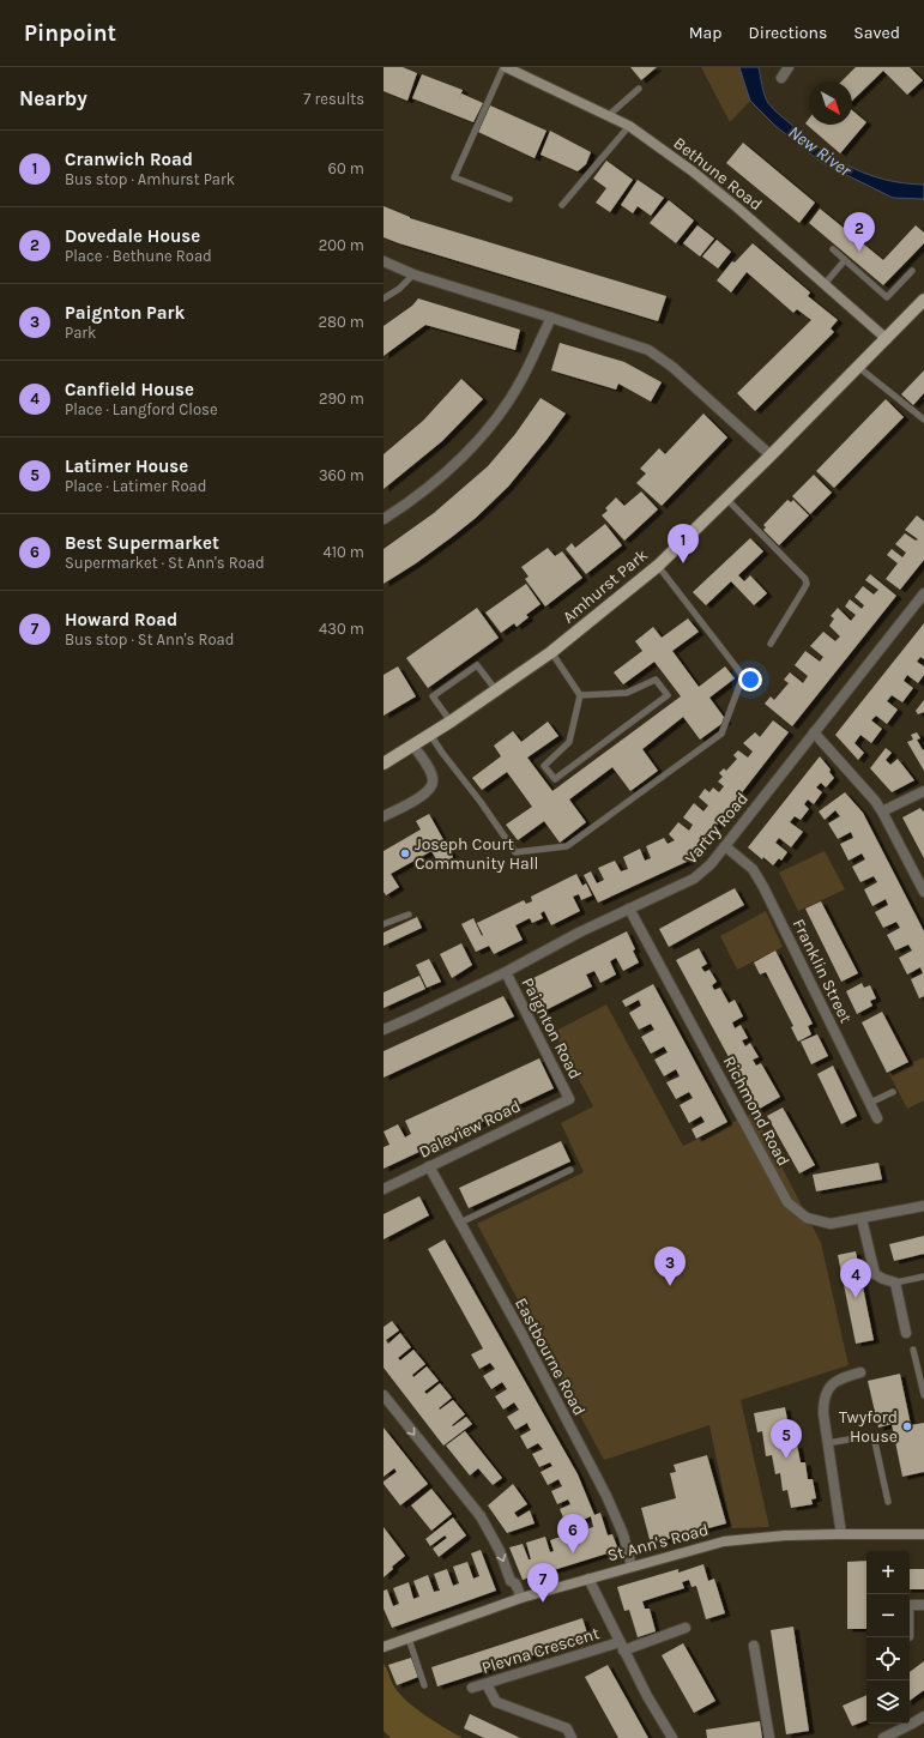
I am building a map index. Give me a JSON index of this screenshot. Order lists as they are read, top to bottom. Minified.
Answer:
{"streets":{"main road":["Bethune Road","Amhurst Park","St Ann's Road"],"street":["Vartry Road","Franklin Street","Paignton Road","Richmond Road","Daleview Road","Eastbourne Road","Plevna Crescent"]},"crossings":[["Bethune Road","Amhurst Park"],["Vartry Road","Franklin Street"],["Vartry Road","Paignton Road"],["Vartry Road","Richmond Road"],["Paignton Road","Daleview Road"],["Daleview Road","Eastbourne Road"],["Eastbourne Road","St Ann's Road"],["St Ann's Road","Plevna Crescent"]],"water":["New River"],"places":["Joseph Court Community Hall","Twyford House"],"north":"bottom right","page":{"header":"Pinpoint","nav":["Map","Directions","Saved"],"heading":["Nearby","7 results"],"list":[{"mark":"1","name":"Cranwich Road","note":"Bus stop · Amhurst Park","value":"60 m"},{"mark":"2","name":"Dovedale House","note":"Place · Bethune Road","value":"200 m"},{"mark":"3","name":"Paignton Park","note":"Park","value":"280 m"},{"mark":"4","name":"Canfield House","note":"Place · Langford Close","value":"290 m"},{"mark":"5","name":"Latimer House","note":"Place · Latimer Road","value":"360 m"},{"mark":"6","name":"Best Supermarket","note":"Supermarket · St Ann's Road","value":"410 m"},{"mark":"7","name":"Howard Road","note":"Bus stop · St Ann's Road","value":"430 m"}],"pins":["2","1","3","4","5","6","7"],"map_buttons":["+","−"]}}
